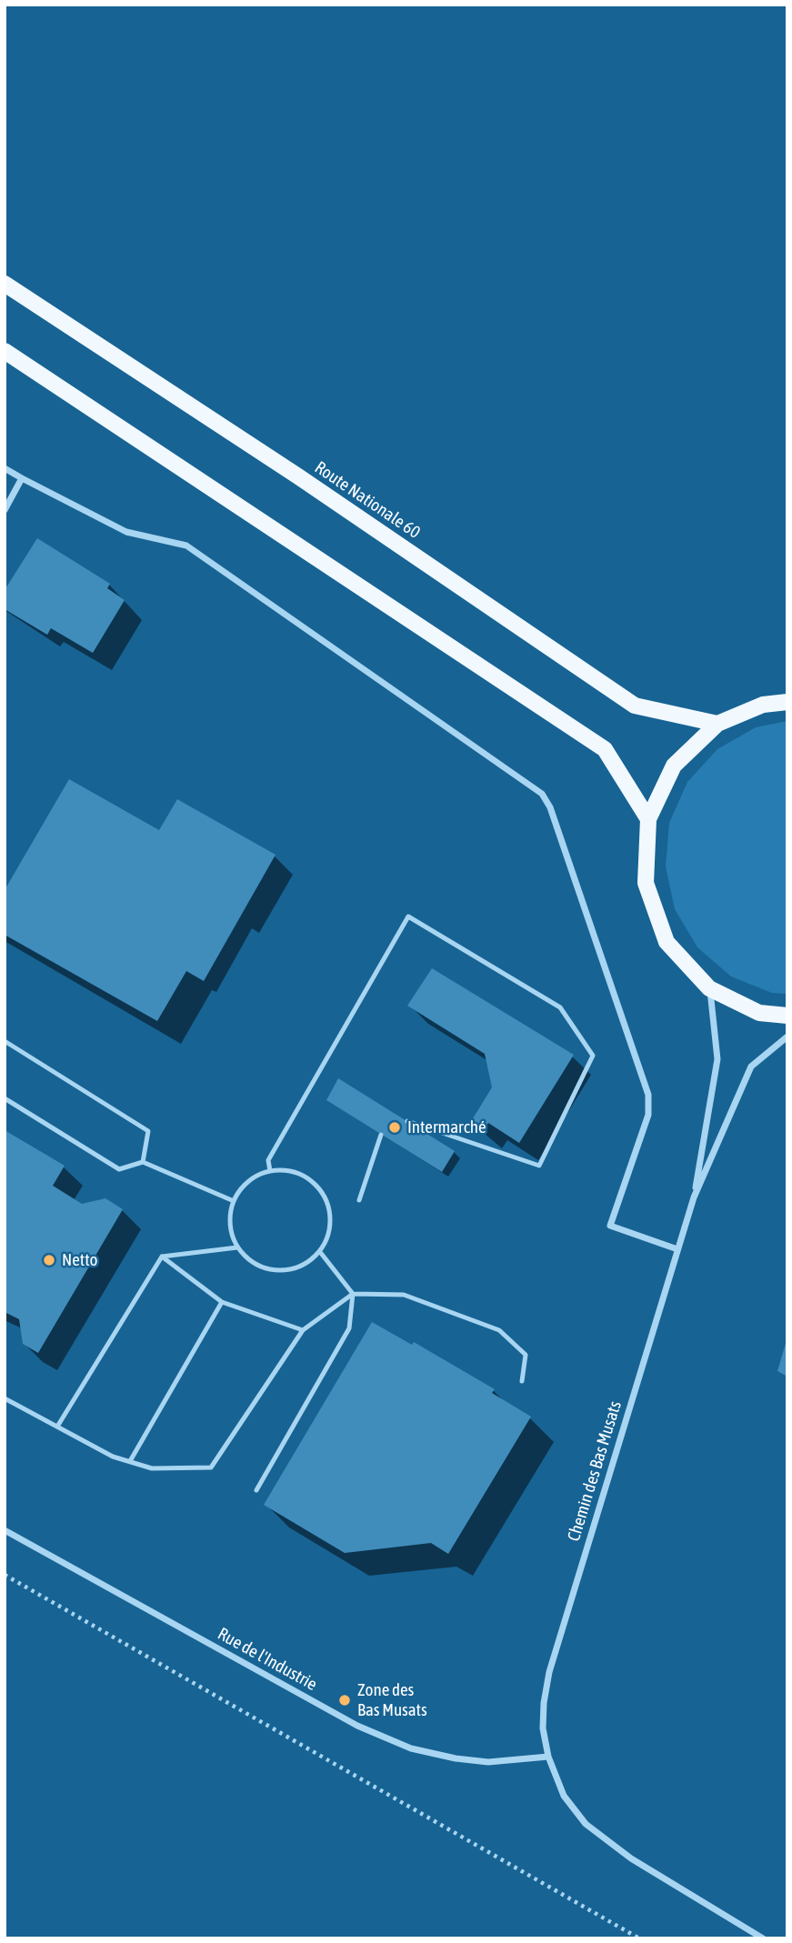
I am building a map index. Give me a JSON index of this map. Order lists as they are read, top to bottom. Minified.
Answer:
{"streets":{"main road":["Route Nationale 60"],"street":["Chemin des Bas Musats","Rue de l'Industrie"]},"crossings":[["Chemin des Bas Musats","Rue de l'Industrie"]],"places":["Intermarché","Netto","Zone des Bas Musats"]}
